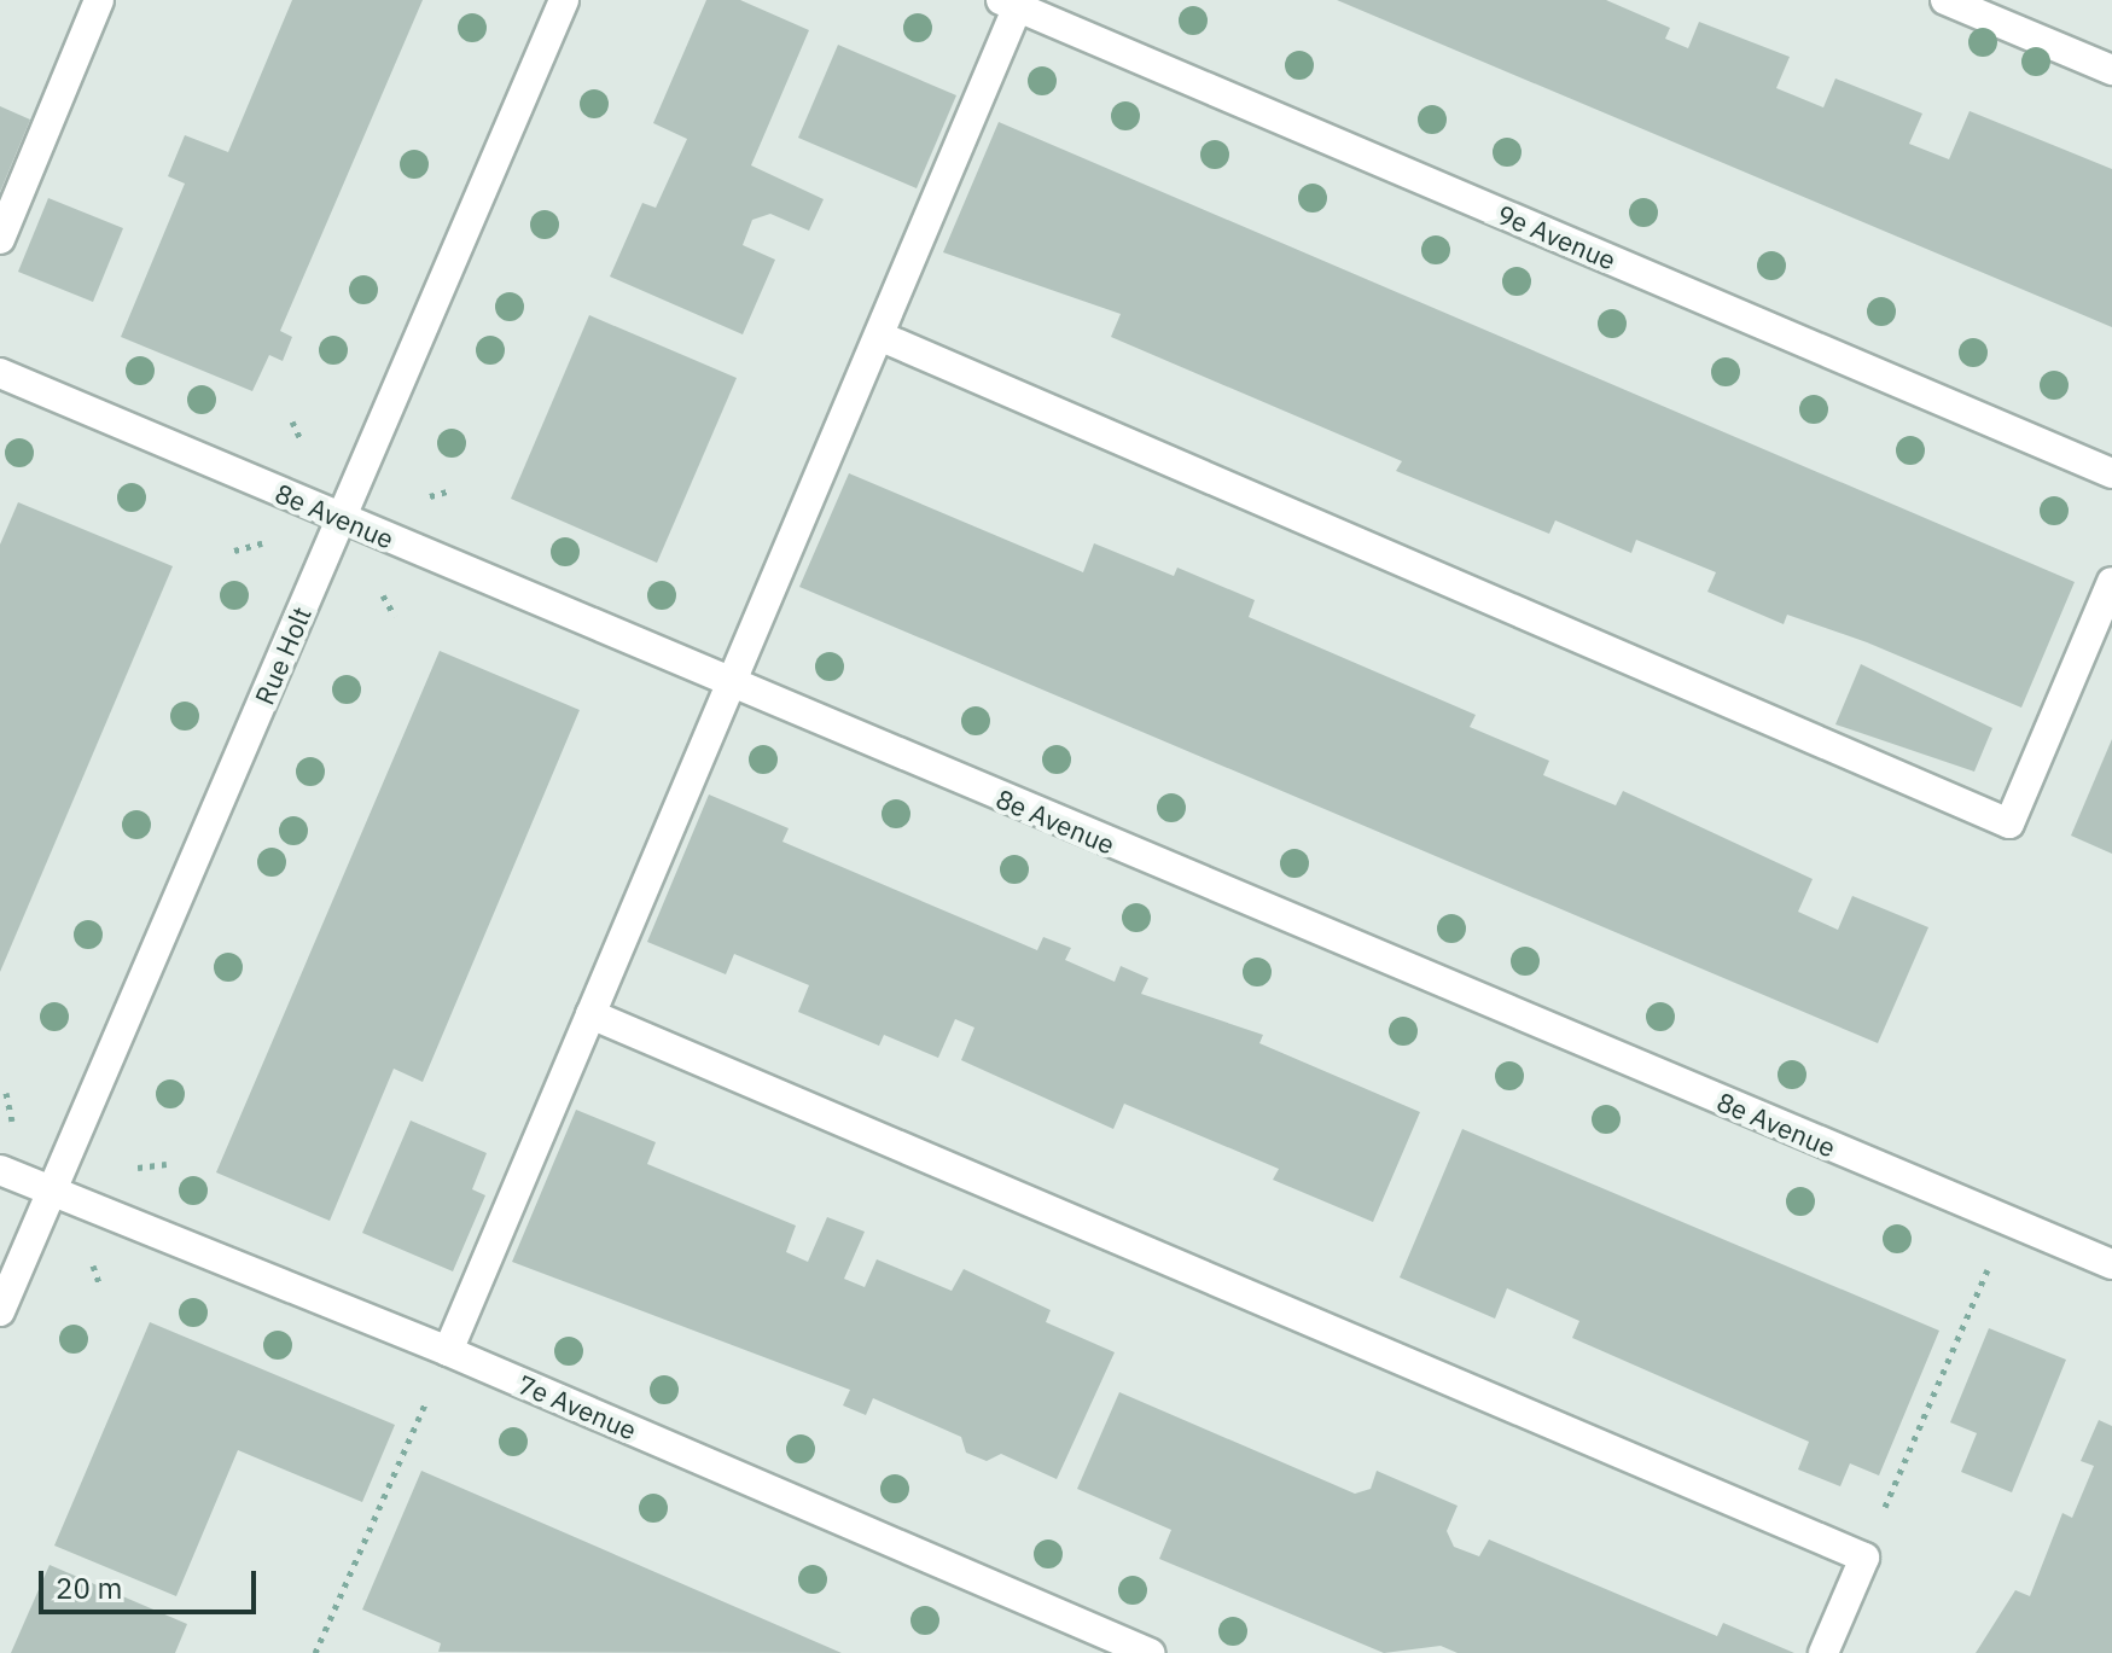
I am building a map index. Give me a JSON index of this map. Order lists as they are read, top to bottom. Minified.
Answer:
{"streets":{"street":["9e Avenue","8e Avenue","Rue Holt","7e Avenue"]},"crossings":[["8e Avenue","Rue Holt"],["Rue Holt","7e Avenue"]],"scale_bar":"20 m"}
